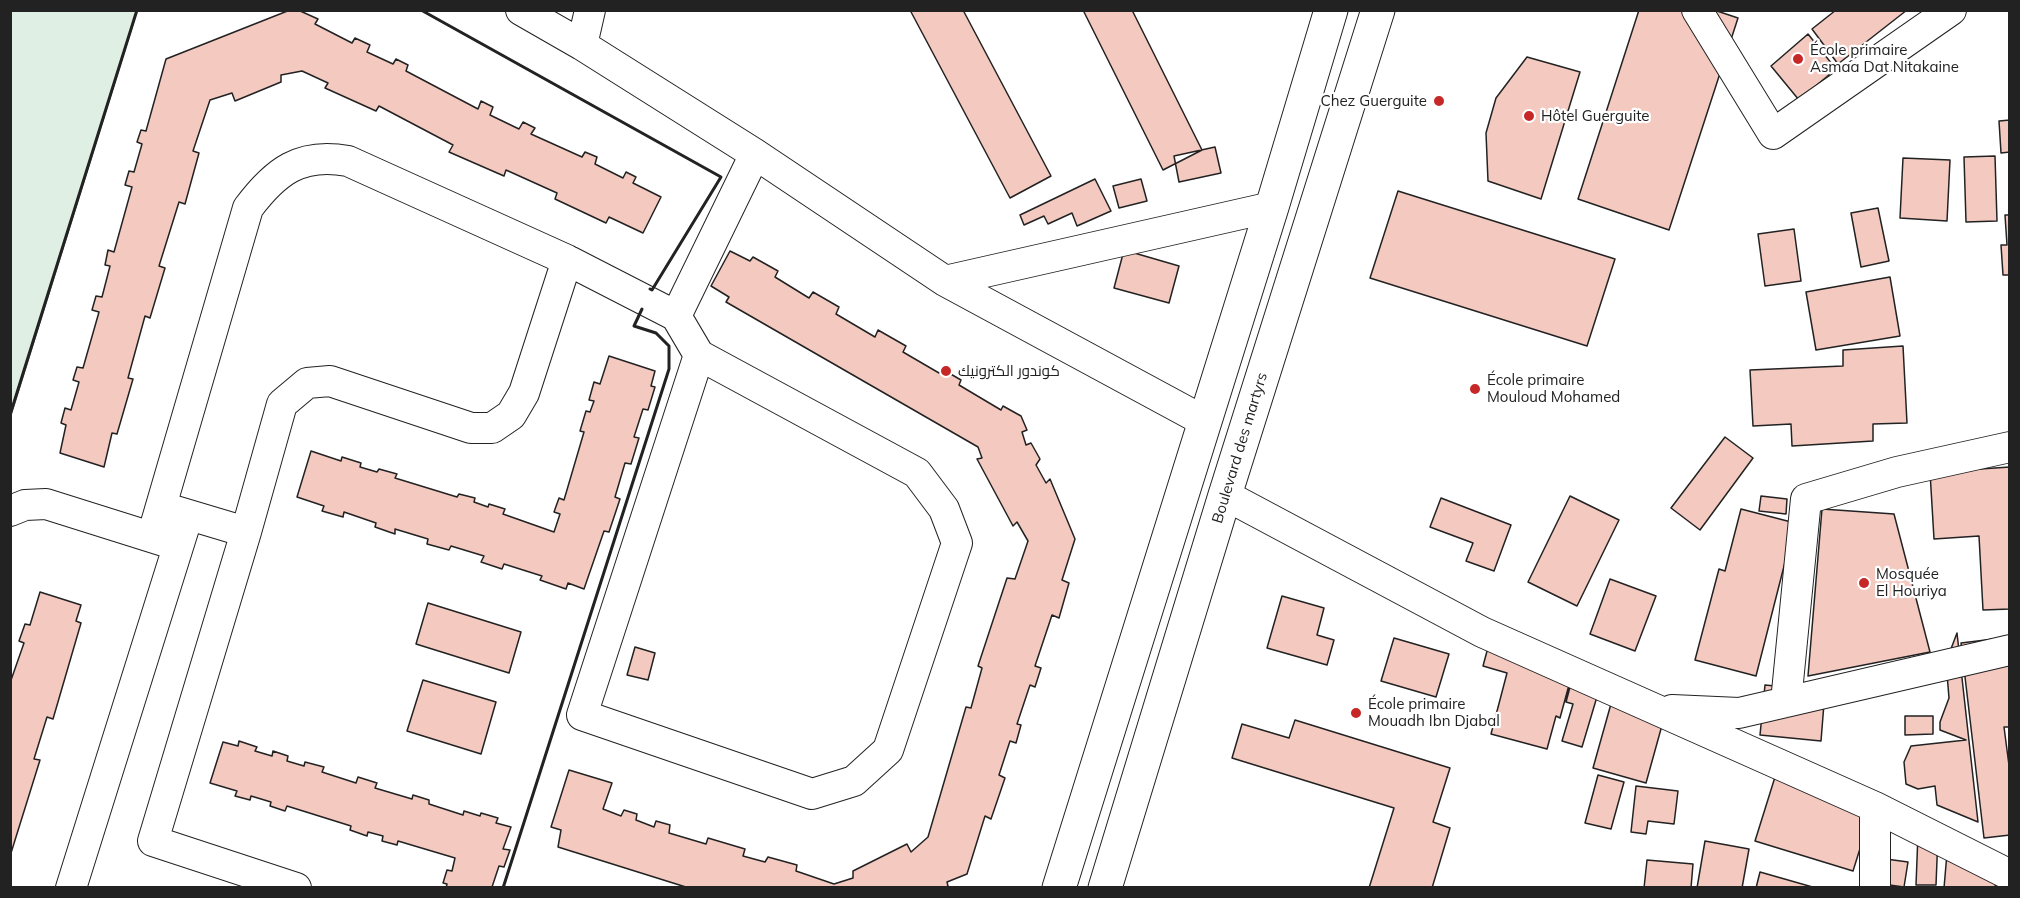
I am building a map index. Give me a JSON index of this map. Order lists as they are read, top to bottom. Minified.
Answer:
{"streets":{"highway":["Boulevard des martyrs"]},"places":["École primaire Asmaa Dat Nitakaine","Chez Guerguite","Hôtel Guerguite","كوندور الكترونيك","École primaire Mouloud Mohamed","Mosquée El Houriya","École primaire Mouadh Ibn Djabal"]}
